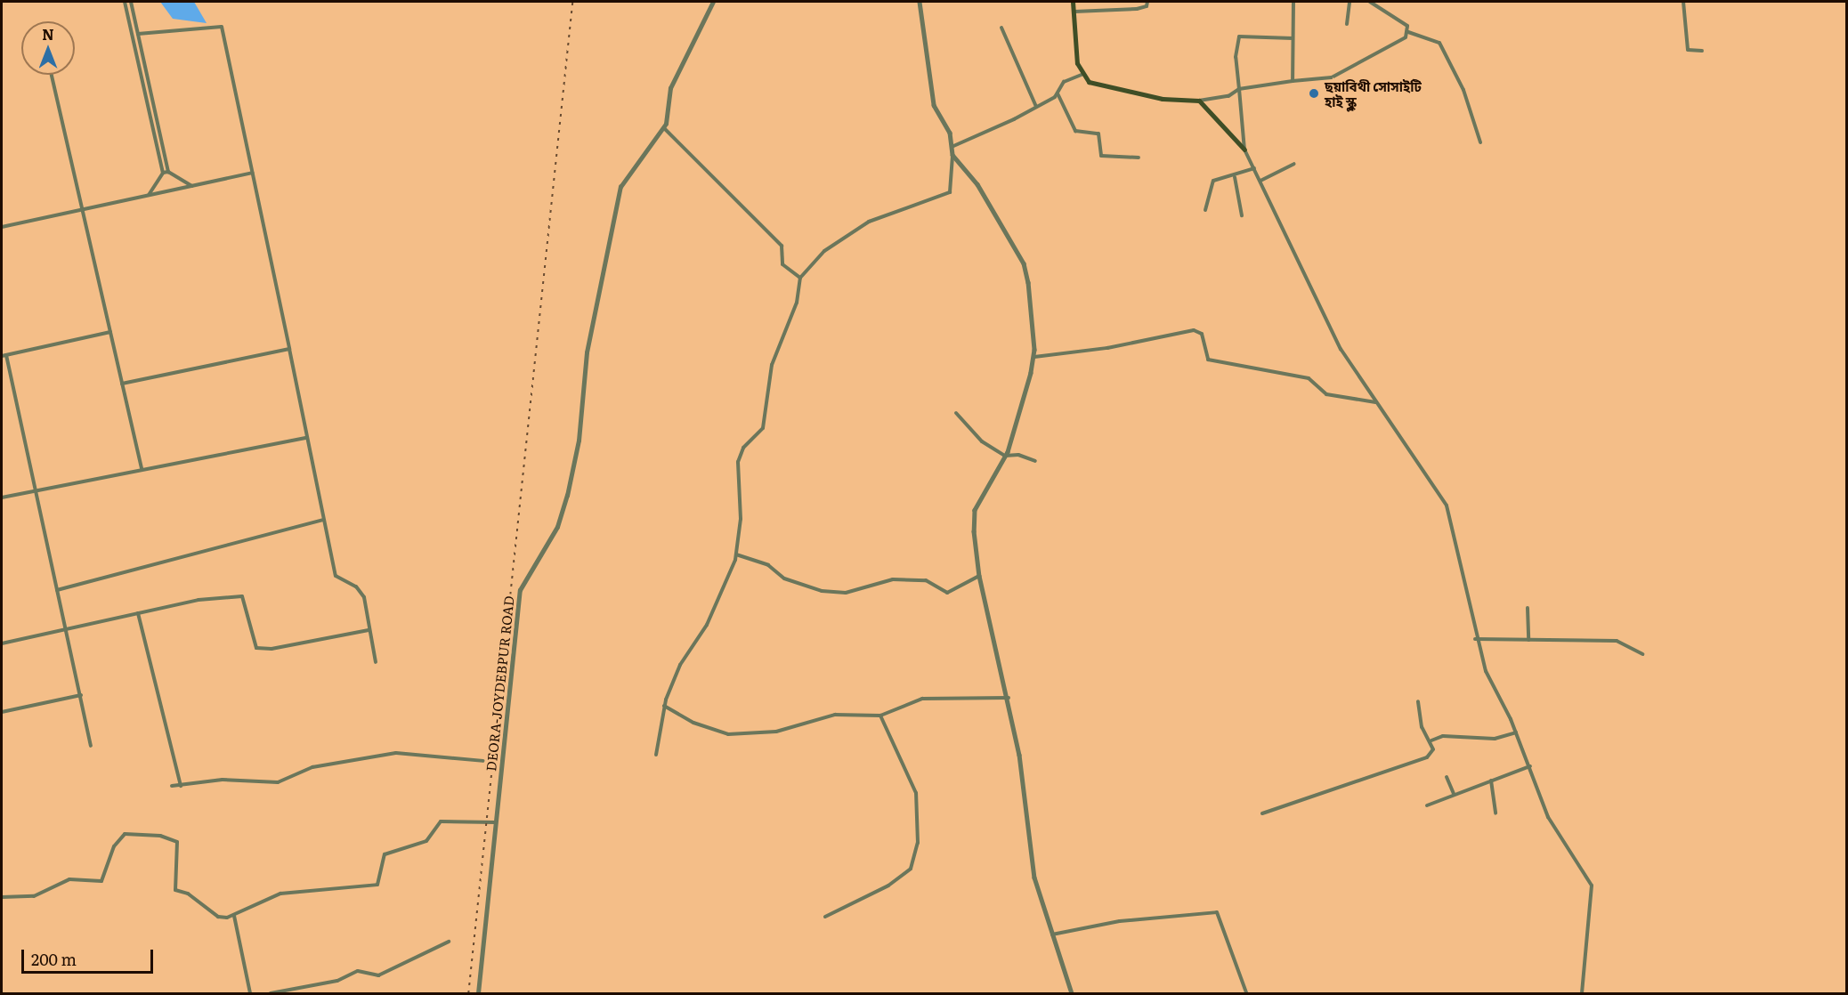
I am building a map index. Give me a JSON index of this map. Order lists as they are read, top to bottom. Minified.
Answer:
{"streets":{"street":["DEORA-JOYDEBPUR ROAD"]},"places":["ছয়াবিথী সোসাইটি হাই স্কুল"],"scale_bar":"200 m","north":"top"}
